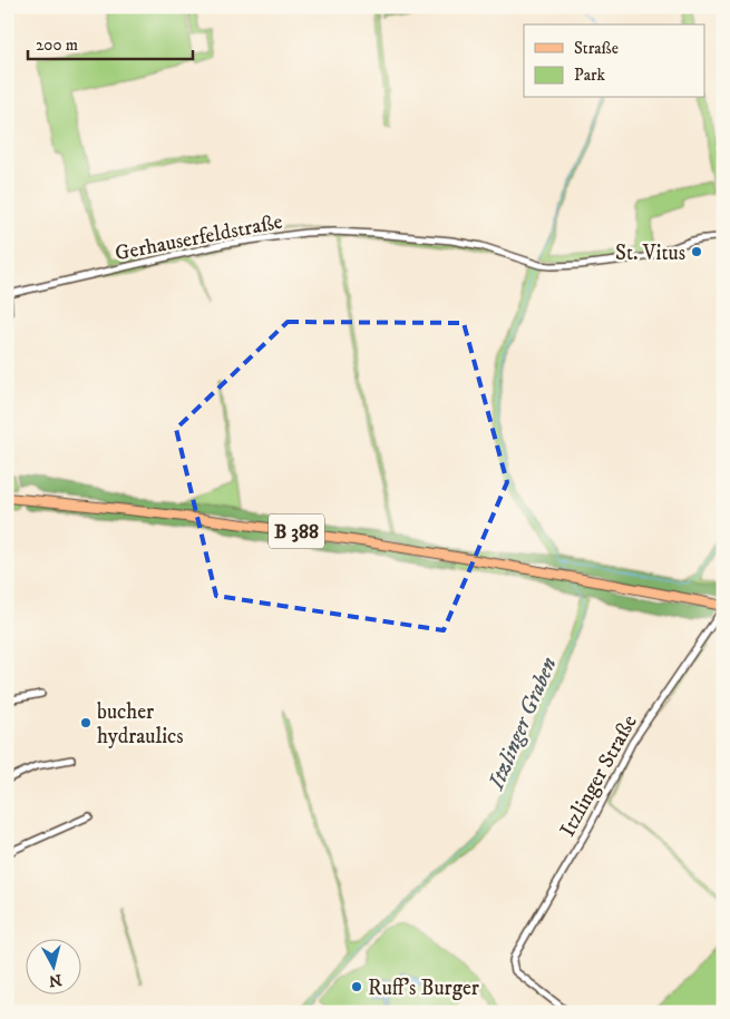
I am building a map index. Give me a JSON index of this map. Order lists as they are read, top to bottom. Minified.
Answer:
{"streets":{"main road":["B 388"],"street":["Gerhauserfeldstraße","Itzlinger Straße"]},"crossings":[["B 388","Itzlinger Straße"]],"water":["Itzlinger Graben"],"places":["St. Vitus","bucher hydraulics","Ruff's Burger"],"legend":["Straße","Park"],"scale_bar":"200 m","north":"bottom"}
